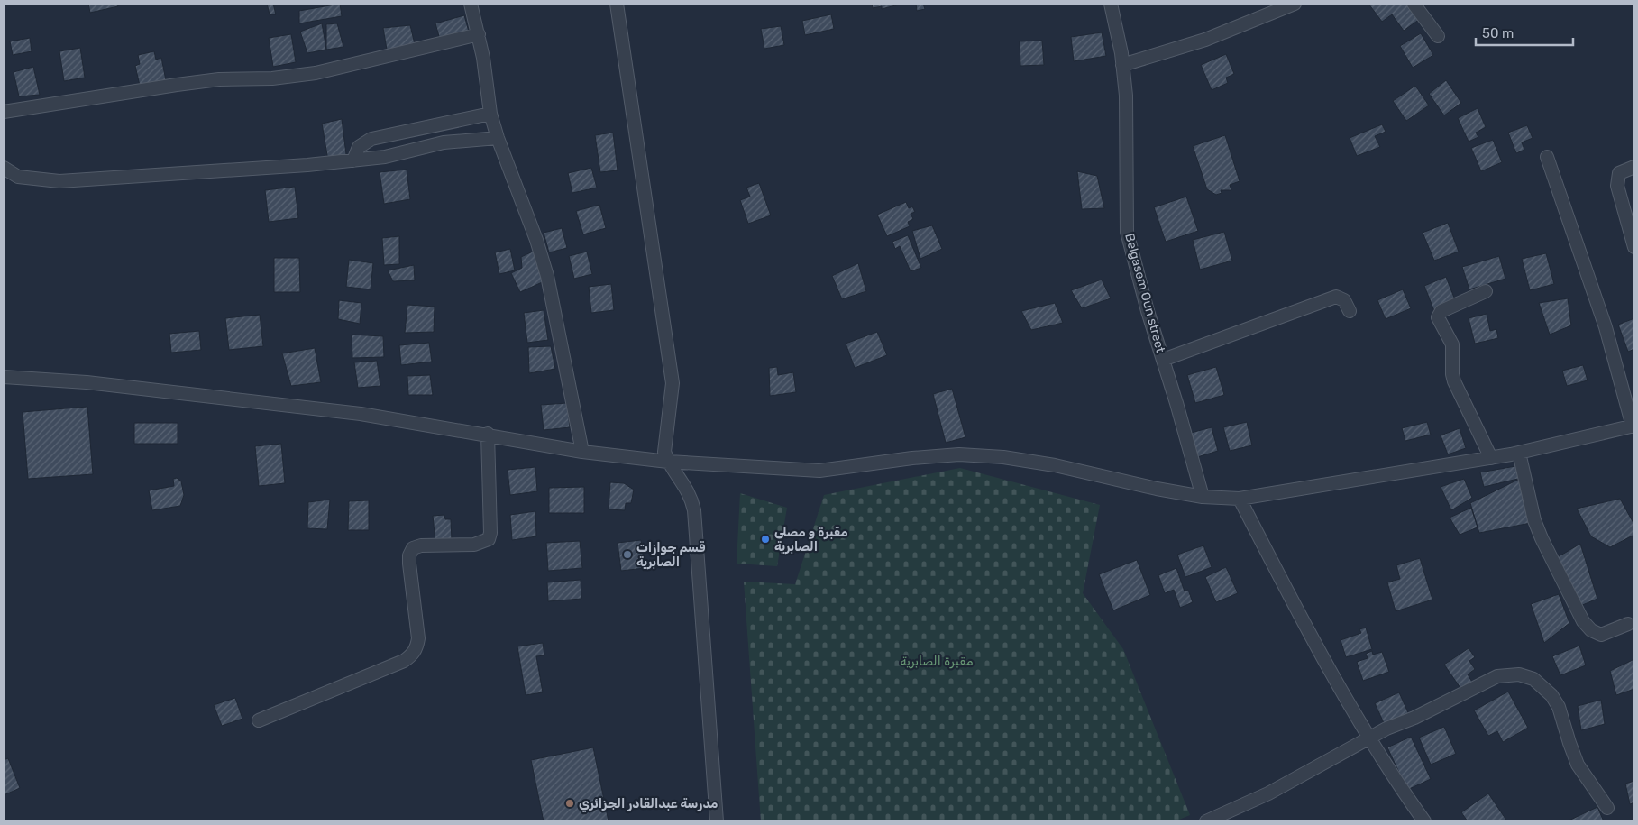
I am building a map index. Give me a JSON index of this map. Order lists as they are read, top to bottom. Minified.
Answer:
{"streets":{"street":["Belgasem Oun street"]},"parks":["مقبرة الصابرية"],"places":["مقبرة و مصلى الصابرية","قسم جوازات الصابرية","مدرسة عبدالقادر الجزائري"],"scale_bar":"50 m"}
